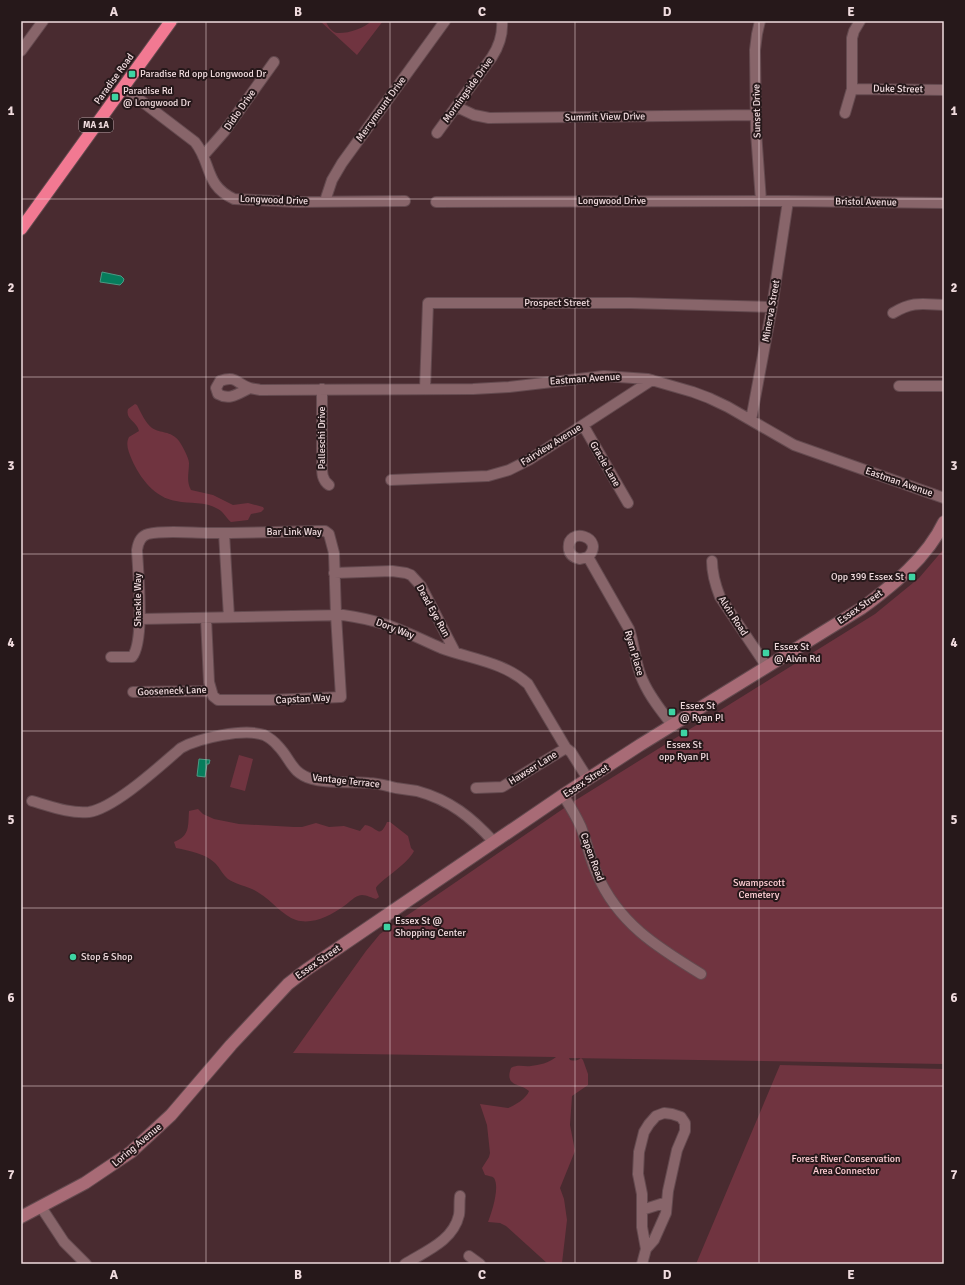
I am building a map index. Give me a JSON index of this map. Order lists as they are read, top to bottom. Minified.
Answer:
{"streets":{"highway":["Paradise Road","MA 1A"],"main road":["Essex Street","Loring Avenue"],"street":["Duke Street","Morningside Drive","Merrymount Drive","Didio Drive","Sunset Drive","Summit View Drive","Longwood Drive","Bristol Avenue","Prospect Street","Minerva Street","Eastman Avenue","Palleschi Drive","Fairview Avenue","Gracie Lane","Bar Link Way","Shackle Way","Dead Eye Run","Alvin Road","Dory Way","Ryan Place","Gooseneck Lane","Capstan Way","Hawser Lane","Vantage Terrace","Capen Road"]},"crossings":[["Paradise Road","Longwood Drive"],["Morningside Drive","Summit View Drive"],["Merrymount Drive","Longwood Drive"],["Didio Drive","Longwood Drive"],["Sunset Drive","Summit View Drive"],["Sunset Drive","Longwood Drive"],["Longwood Drive","Bristol Avenue"],["Longwood Drive","Minerva Street"],["Bristol Avenue","Minerva Street"],["Prospect Street","Minerva Street"],["Prospect Street","Eastman Avenue"],["Minerva Street","Eastman Avenue"],["Eastman Avenue","Palleschi Drive"],["Eastman Avenue","Fairview Avenue"],["Fairview Avenue","Gracie Lane"],["Bar Link Way","Shackle Way"],["Bar Link Way","Dead Eye Run"],["Bar Link Way","Dory Way"],["Bar Link Way","Capstan Way"],["Shackle Way","Dory Way"],["Essex Street","Alvin Road"],["Essex Street","Dory Way"],["Essex Street","Ryan Place"],["Essex Street","Vantage Terrace"],["Essex Street","Capen Road"],["Essex Street","Loring Avenue"],["Dead Eye Run","Dory Way"],["Dory Way","Gooseneck Lane"],["Dory Way","Capstan Way"],["Dory Way","Hawser Lane"],["Gooseneck Lane","Capstan Way"]],"parks":["Swampscott Cemetery","Forest River Conservation Area Connector"],"places":{"transit":["Paradise Rd opp Longwood Dr","Paradise Rd @ Longwood Dr","Opp 399 Essex St","Essex St @ Alvin Rd","Essex St @ Ryan Pl","Essex St opp Ryan Pl","Essex St @ Shopping Center"],"other":["Stop & Shop"]},"grid":{"columns":["A","B","C","D","E"],"rows":["1","2","3","4","5","6","7"]}}
